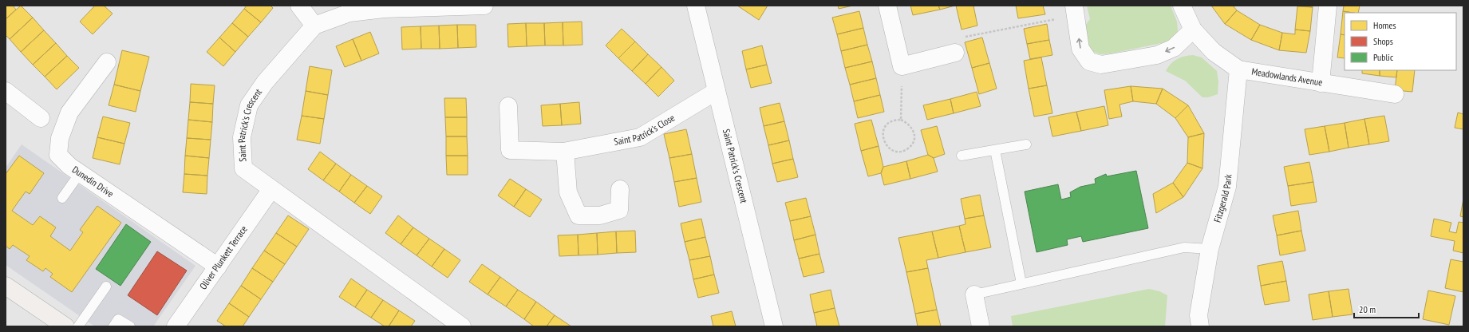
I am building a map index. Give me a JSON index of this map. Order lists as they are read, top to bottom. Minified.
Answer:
{"streets":{"street":["Meadowlands Avenue","Saint Patrick's Crescent","Saint Patrick's Close","Dunedin Drive","Fitzgerald Park","Oliver Plunkett Terrace"]},"crossings":[["Meadowlands Avenue","Fitzgerald Park"],["Saint Patrick's Crescent","Saint Patrick's Close"],["Saint Patrick's Crescent","Oliver Plunkett Terrace"],["Dunedin Drive","Oliver Plunkett Terrace"]],"legend":["Homes","Shops","Public"],"scale_bar":"20 m"}
